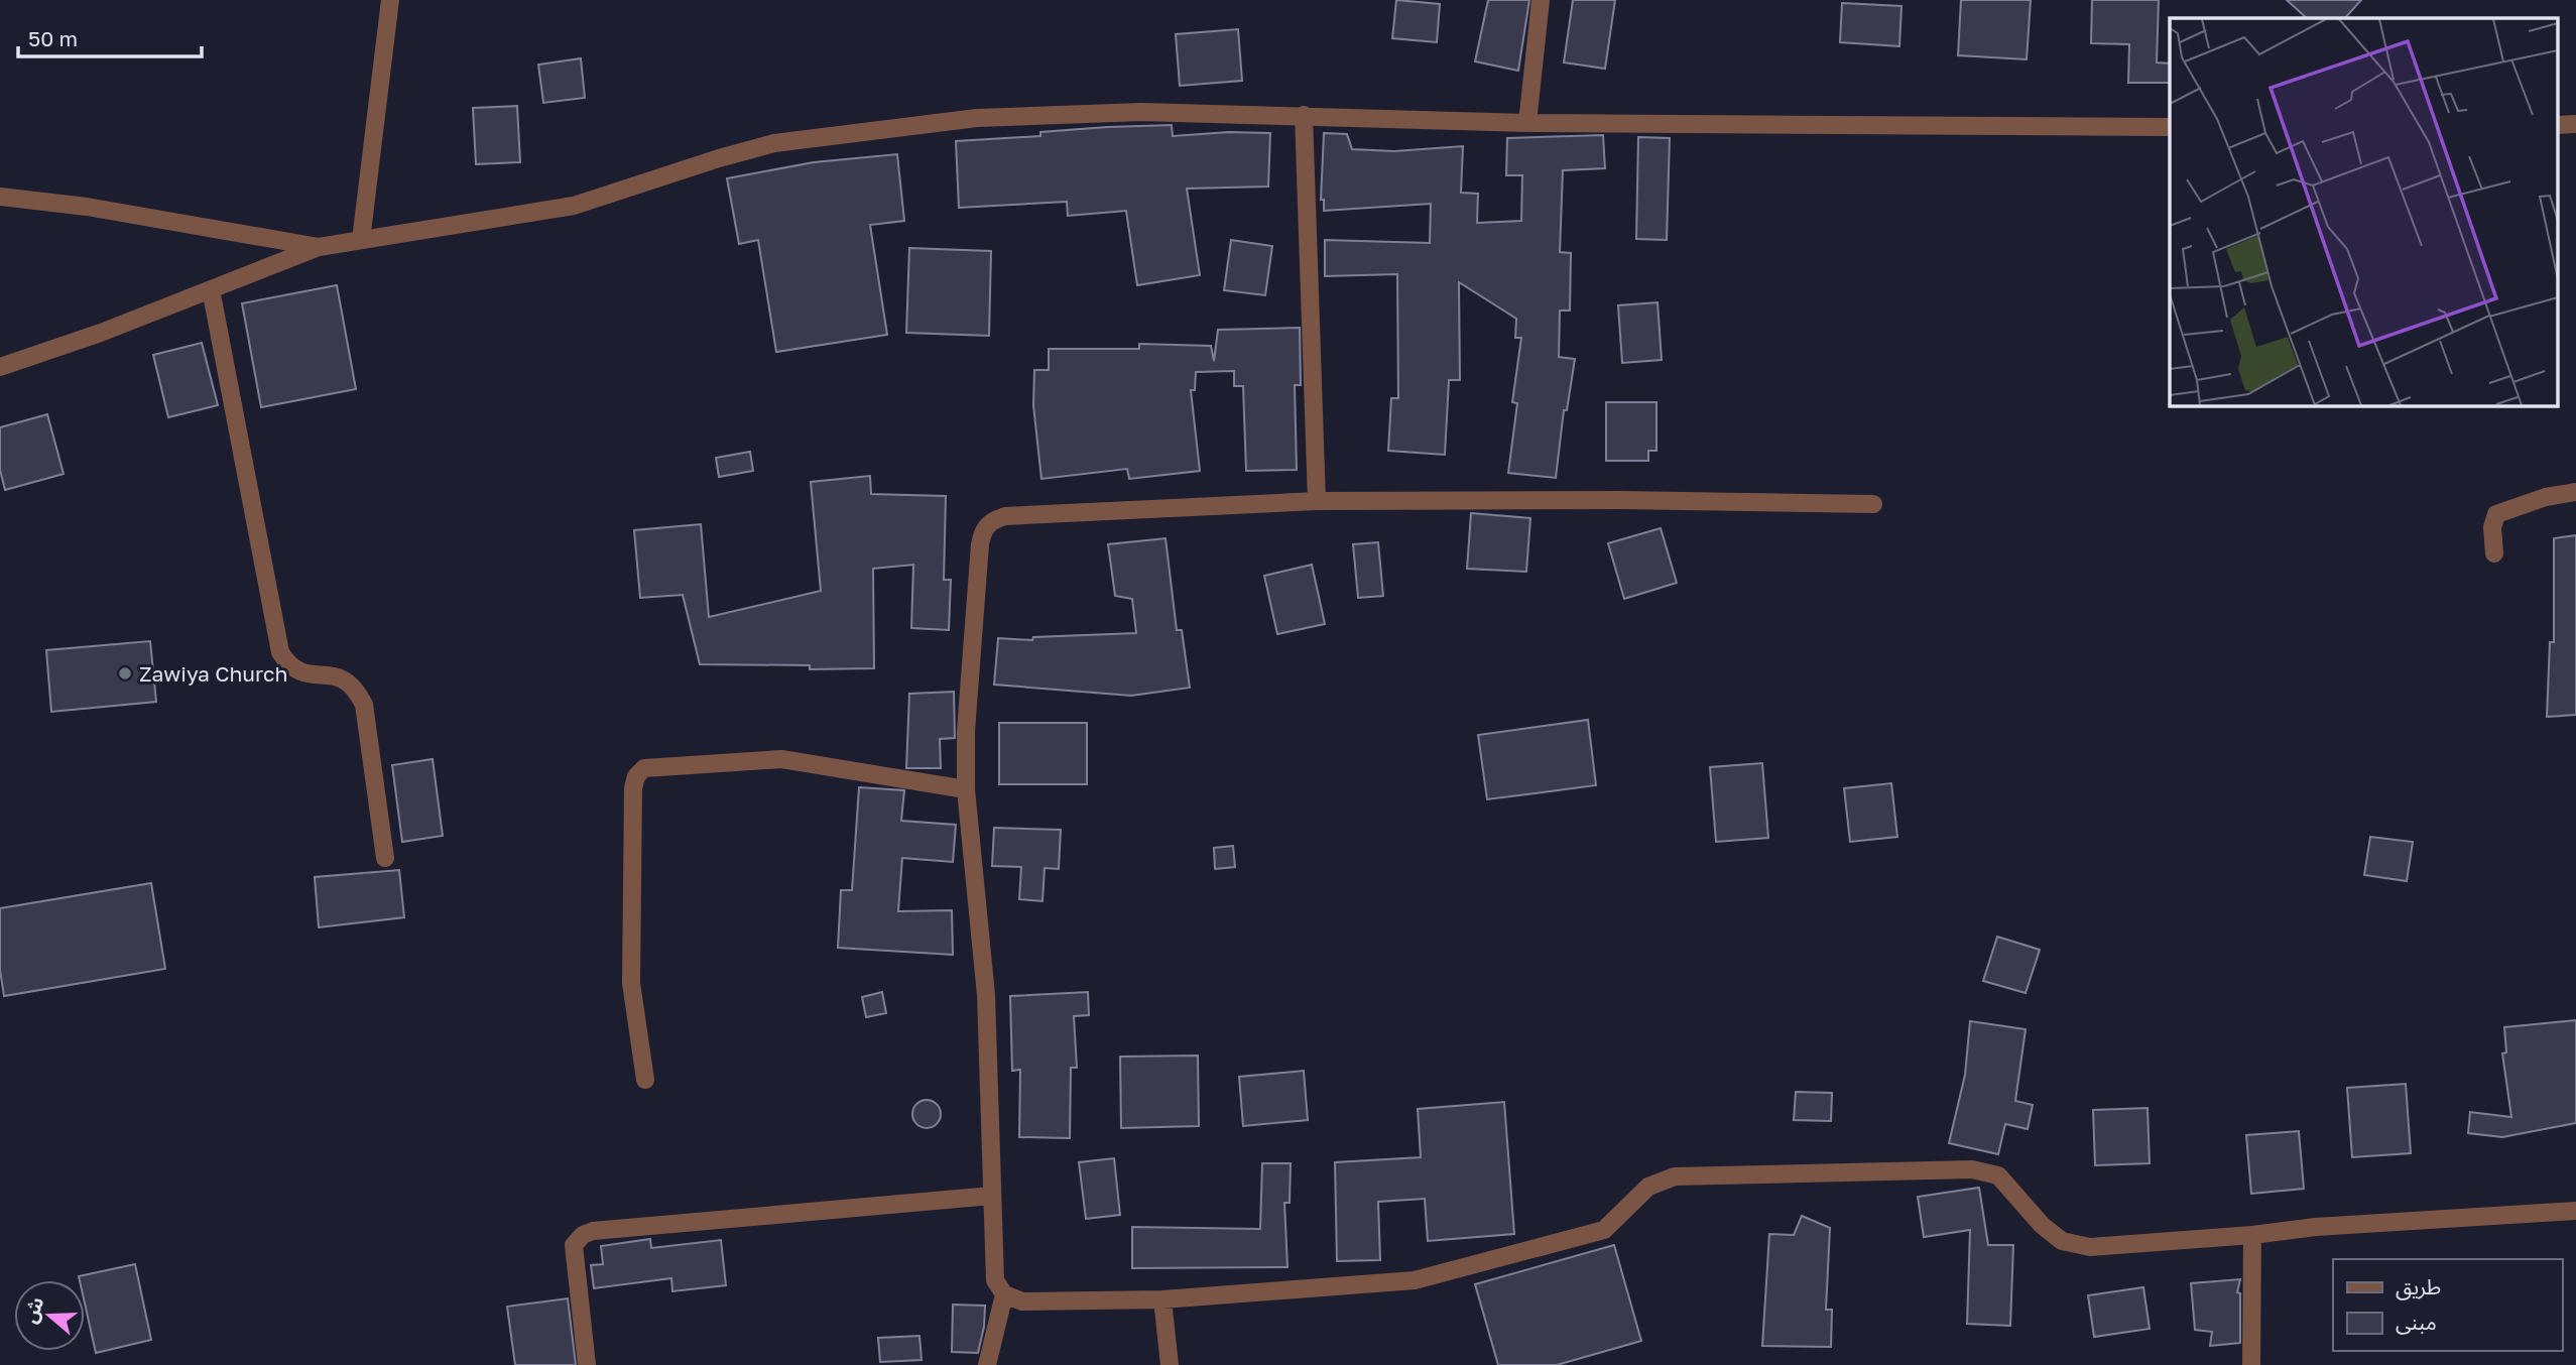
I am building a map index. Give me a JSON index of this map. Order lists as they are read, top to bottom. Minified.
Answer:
{"places":["Zawiya Church"],"legend":["طريق","مبنى"],"scale_bar":"50 m","north":"left"}
